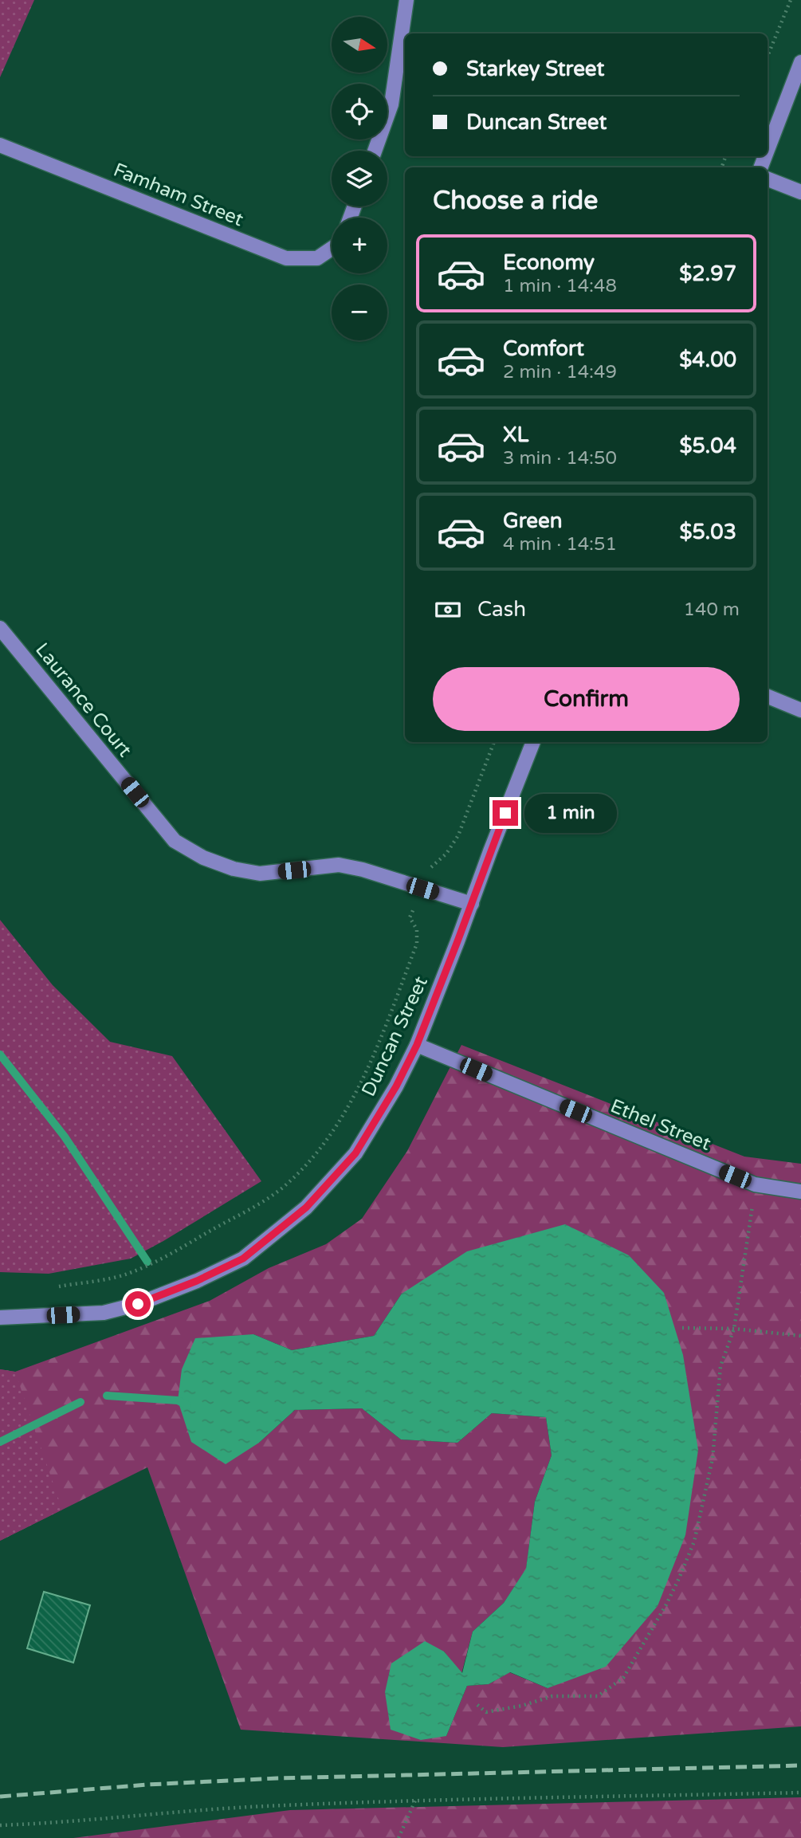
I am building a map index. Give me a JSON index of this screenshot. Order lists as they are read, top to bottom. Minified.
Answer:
{"streets":{"street":["Famham Street","Laurance Court","Duncan Street","Ethel Street"]},"crossings":[["Laurance Court","Duncan Street"],["Duncan Street","Ethel Street"]],"north":"right","page":{"map_buttons":["+","−"],"banner":["Starkey Street","Duncan Street"],"heading":"Choose a ride","list":[{"name":"Economy","note":"1 min · 14:48","value":"$2.97"},{"name":"Comfort","note":"2 min · 14:49","value":"$4.00"},{"name":"XL","note":"3 min · 14:50","value":"$5.04"},{"name":"Green","note":"4 min · 14:51","value":"$5.03"}],"pay":["Cash","140 m"],"buttons":"Confirm","bubble":"1 min"}}
